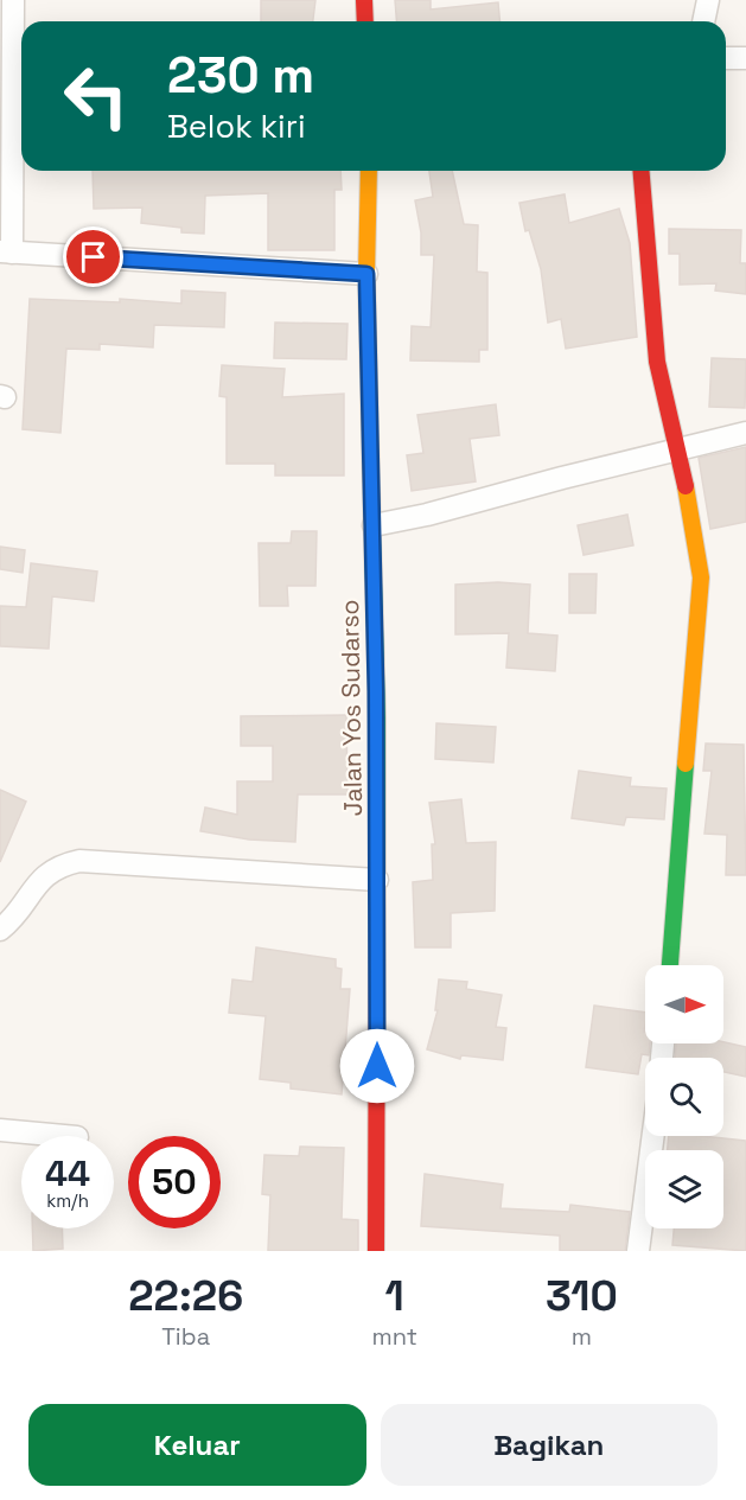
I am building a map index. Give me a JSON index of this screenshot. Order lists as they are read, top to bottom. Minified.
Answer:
{"streets":{"main road":["Jalan Yos Sudarso"]},"north":"right","page":{"turn":["230 m","Belok kiri"],"speed":"44 km/h","limit":"50","eta":["22:26","Tiba","1","mnt","310","m"],"buttons":["Keluar","Bagikan"]}}
